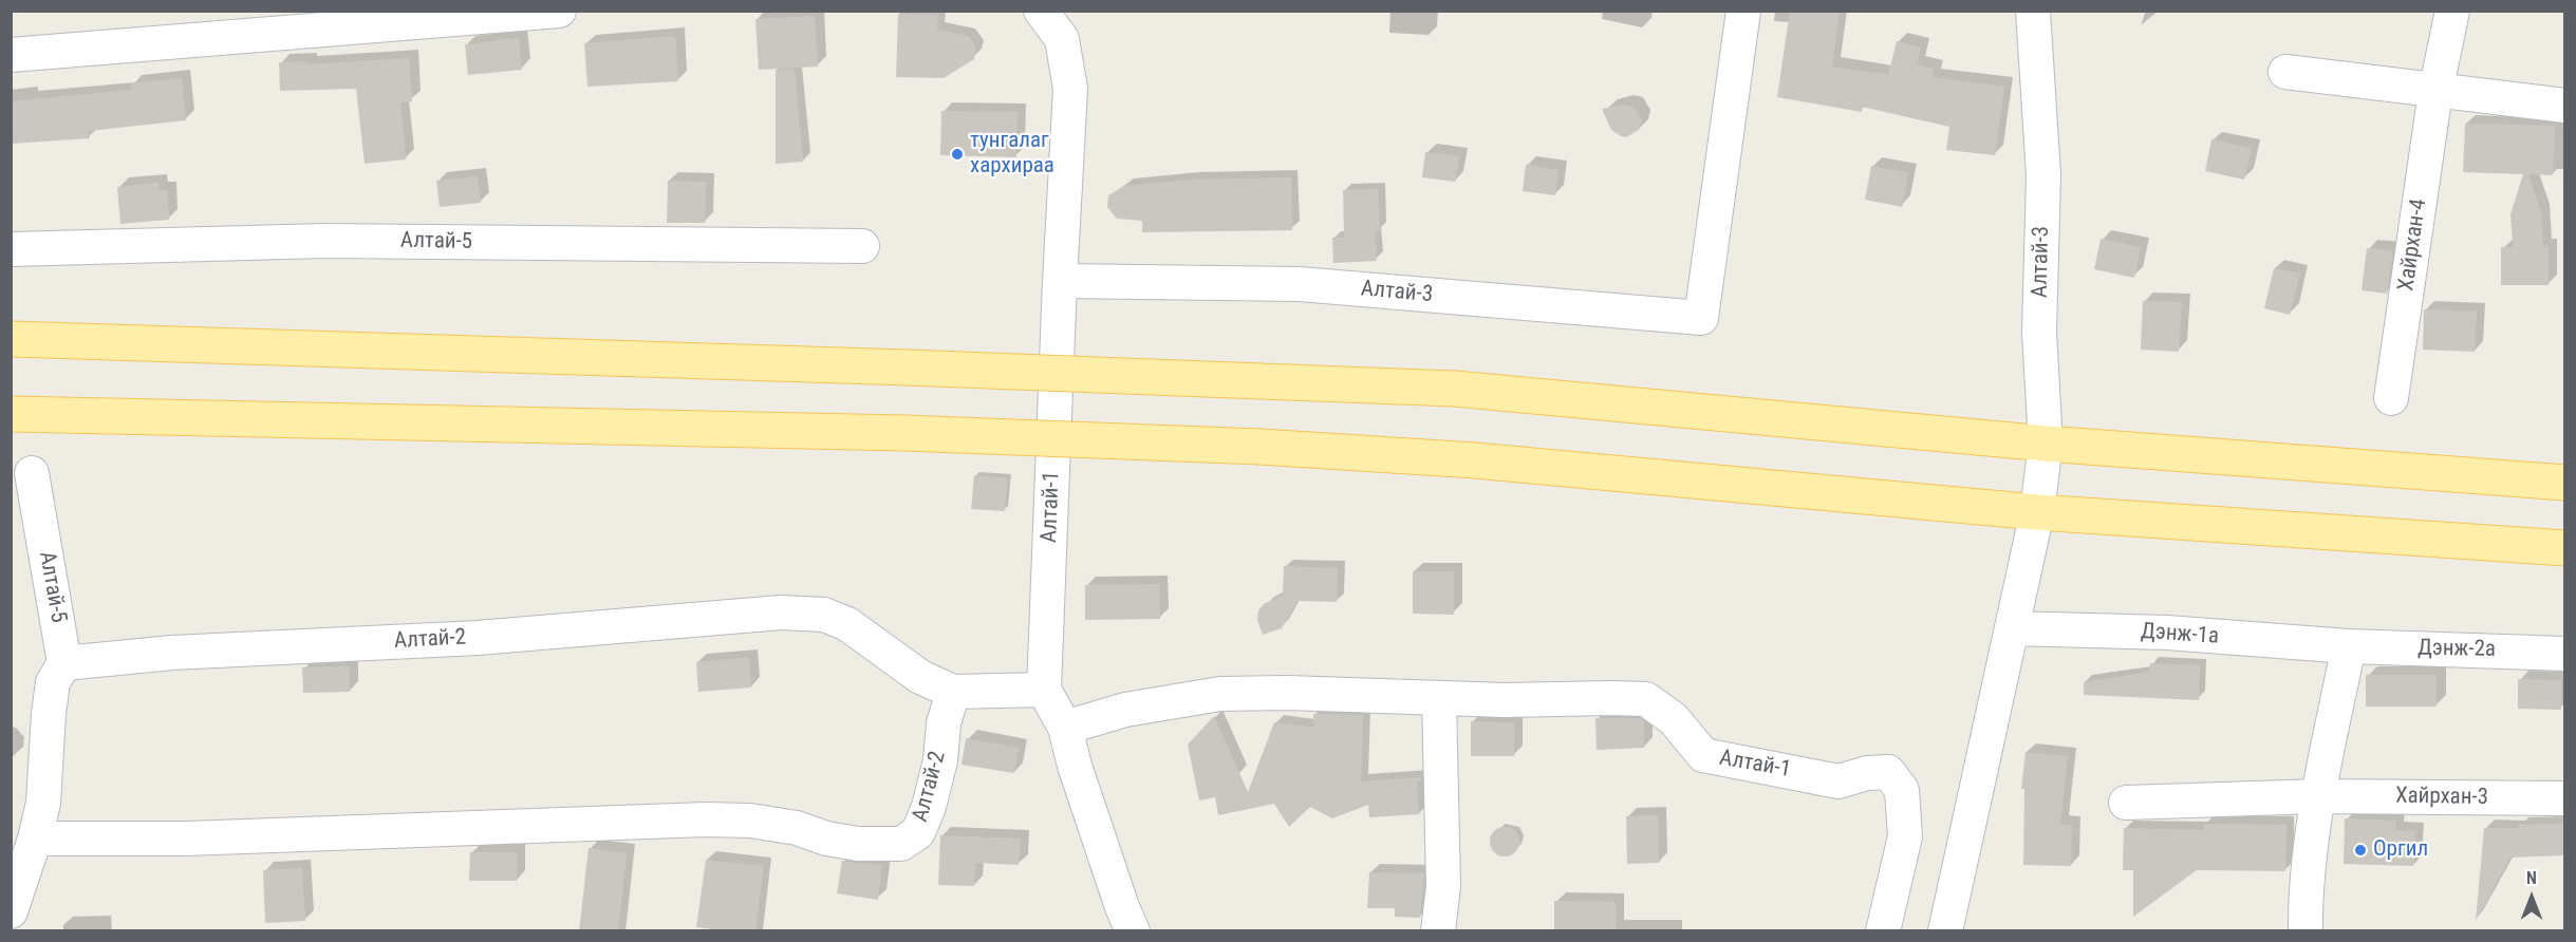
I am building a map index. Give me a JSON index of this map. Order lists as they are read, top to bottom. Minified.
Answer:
{"streets":{"street":["Алтай-5","Хайрхан-4","Алтай-3","Алтай-1","Дэнж-1а","Алтай-2","Дэнж-2а","Хайрхан-3"]},"crossings":[["Алтай-5","Алтай-2"],["Алтай-3","Алтай-1"],["Алтай-3","Дэнж-1а"],["Алтай-1","Алтай-2"],["Дэнж-1а","Дэнж-2а"]],"places":["тунгалаг хархираа","Оргил"],"north":"top"}
